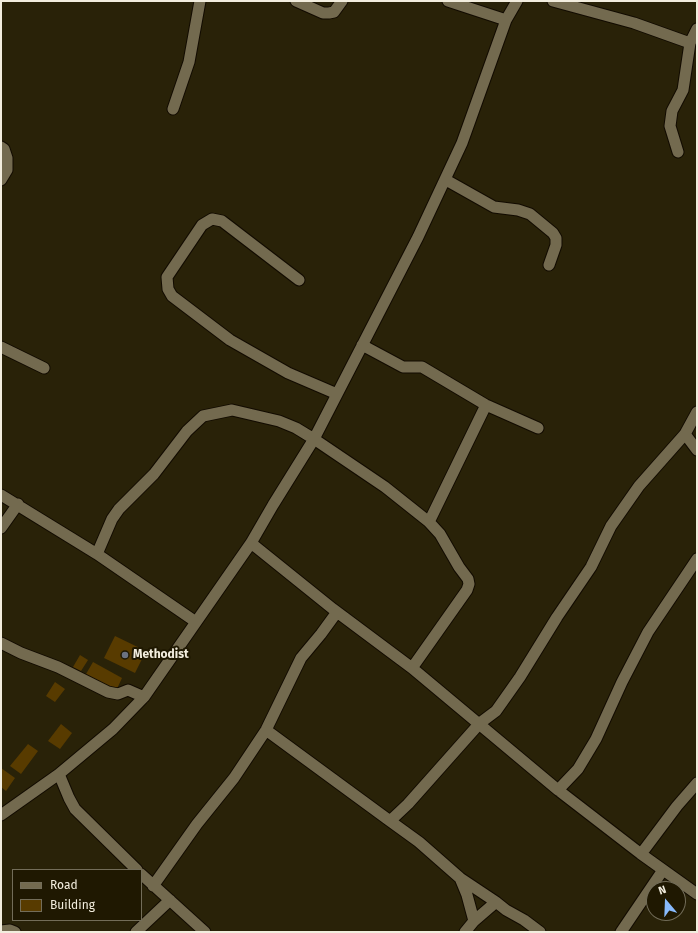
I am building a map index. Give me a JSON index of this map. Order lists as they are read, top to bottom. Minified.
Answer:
{"places":["Methodist"],"legend":["Road","Building"],"north":"top"}
